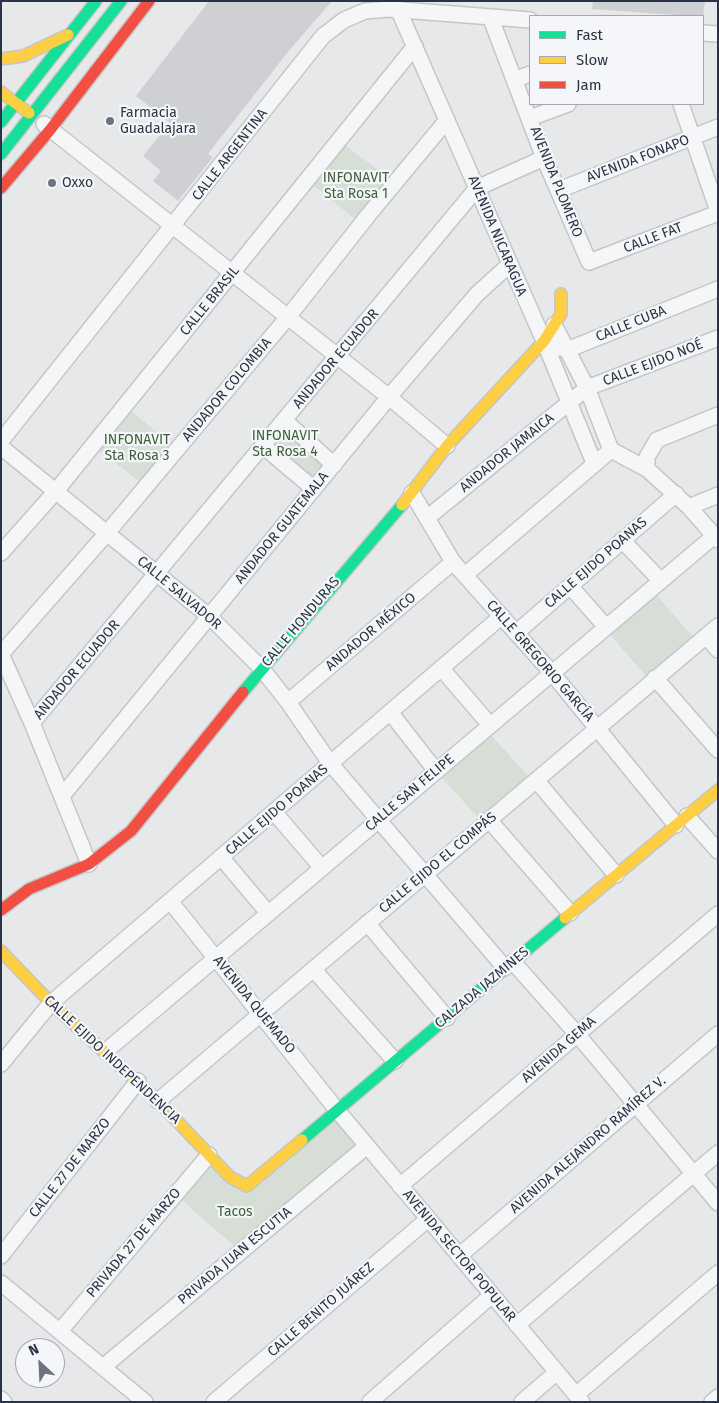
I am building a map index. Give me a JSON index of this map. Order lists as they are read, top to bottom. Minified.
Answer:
{"streets":{"street":["CALLE ARGENTINA","AVENIDA FONAPO","AVENIDA PLOMERO","AVENIDA NICARAGUA","CALLE FAT","CALLE BRASIL","CALLE CUBA","ANDADOR ECUADOR","CALLE EJIDO NOÉ","ANDADOR COLOMBIA","ANDADOR JAMAICA","ANDADOR GUATEMALA","CALLE EJIDO POANAS","CALLE SALVADOR","CALLE HONDURAS","ANDADOR MÉXICO","CALLE GREGORIO GARCÍA","CALLE SAN FELIPE","CALLE EJIDO EL COMPÁS","CALZADA JAZMINES","AVENIDA QUEMADO","AVENIDA GEMA","CALLE EJIDO INDEPENDENCIA","AVENIDA ALEJANDRO RAMÍREZ V.","CALLE 27 DE MARZO","PRIVADA 27 DE MARZO","PRIVADA JUAN ESCUTIA","AVENIDA SECTOR POPULAR","CALLE BENITO JUÁREZ"]},"crossings":[["CALLE ARGENTINA","AVENIDA PLOMERO"],["CALLE ARGENTINA","AVENIDA NICARAGUA"],["AVENIDA FONAPO","AVENIDA PLOMERO"],["AVENIDA PLOMERO","CALLE FAT"],["AVENIDA PLOMERO","ANDADOR ECUADOR"],["AVENIDA NICARAGUA","CALLE BRASIL"],["AVENIDA NICARAGUA","CALLE CUBA"],["AVENIDA NICARAGUA","ANDADOR ECUADOR"],["AVENIDA NICARAGUA","ANDADOR COLOMBIA"],["AVENIDA NICARAGUA","ANDADOR JAMAICA"],["AVENIDA NICARAGUA","ANDADOR GUATEMALA"],["AVENIDA NICARAGUA","CALLE HONDURAS"],["CALLE BRASIL","CALLE SALVADOR"],["CALLE CUBA","CALLE HONDURAS"],["ANDADOR ECUADOR","CALLE SALVADOR"],["CALLE EJIDO NOÉ","ANDADOR JAMAICA"],["ANDADOR COLOMBIA","CALLE SALVADOR"],["ANDADOR JAMAICA","CALLE GREGORIO GARCÍA"],["ANDADOR GUATEMALA","CALLE SALVADOR"],["CALLE EJIDO POANAS","CALLE SALVADOR"],["CALLE EJIDO POANAS","CALLE GREGORIO GARCÍA"],["CALLE EJIDO POANAS","AVENIDA QUEMADO"],["CALLE EJIDO POANAS","CALLE EJIDO INDEPENDENCIA"],["CALLE SALVADOR","CALLE HONDURAS"],["CALLE SALVADOR","ANDADOR MÉXICO"],["CALLE SALVADOR","CALLE SAN FELIPE"],["CALLE SALVADOR","CALLE EJIDO EL COMPÁS"],["CALLE SALVADOR","CALZADA JAZMINES"],["CALLE SALVADOR","AVENIDA GEMA"],["CALLE SALVADOR","AVENIDA ALEJANDRO RAMÍREZ V."],["CALLE HONDURAS","CALLE GREGORIO GARCÍA"],["ANDADOR MÉXICO","CALLE GREGORIO GARCÍA"],["CALLE GREGORIO GARCÍA","CALLE SAN FELIPE"],["CALLE GREGORIO GARCÍA","CALLE EJIDO EL COMPÁS"],["CALLE GREGORIO GARCÍA","CALZADA JAZMINES"],["CALLE SAN FELIPE","AVENIDA QUEMADO"],["CALLE SAN FELIPE","CALLE EJIDO INDEPENDENCIA"],["CALLE EJIDO EL COMPÁS","AVENIDA QUEMADO"],["CALLE EJIDO EL COMPÁS","CALLE EJIDO INDEPENDENCIA"],["CALZADA JAZMINES","AVENIDA QUEMADO"],["CALZADA JAZMINES","CALLE EJIDO INDEPENDENCIA"],["CALZADA JAZMINES","AVENIDA SECTOR POPULAR"],["AVENIDA QUEMADO","AVENIDA SECTOR POPULAR"],["AVENIDA GEMA","AVENIDA SECTOR POPULAR"],["CALLE EJIDO INDEPENDENCIA","CALLE 27 DE MARZO"],["CALLE EJIDO INDEPENDENCIA","PRIVADA 27 DE MARZO"],["AVENIDA ALEJANDRO RAMÍREZ V.","AVENIDA SECTOR POPULAR"],["PRIVADA JUAN ESCUTIA","AVENIDA SECTOR POPULAR"],["AVENIDA SECTOR POPULAR","CALLE BENITO JUÁREZ"]],"parks":["INFONAVIT Sta Rosa 1","INFONAVIT Sta Rosa 4","INFONAVIT Sta Rosa 3","Tacos"],"places":["Farmacia Guadalajara","Oxxo"],"legend":["Fast","Slow","Jam"],"north":"top left"}
